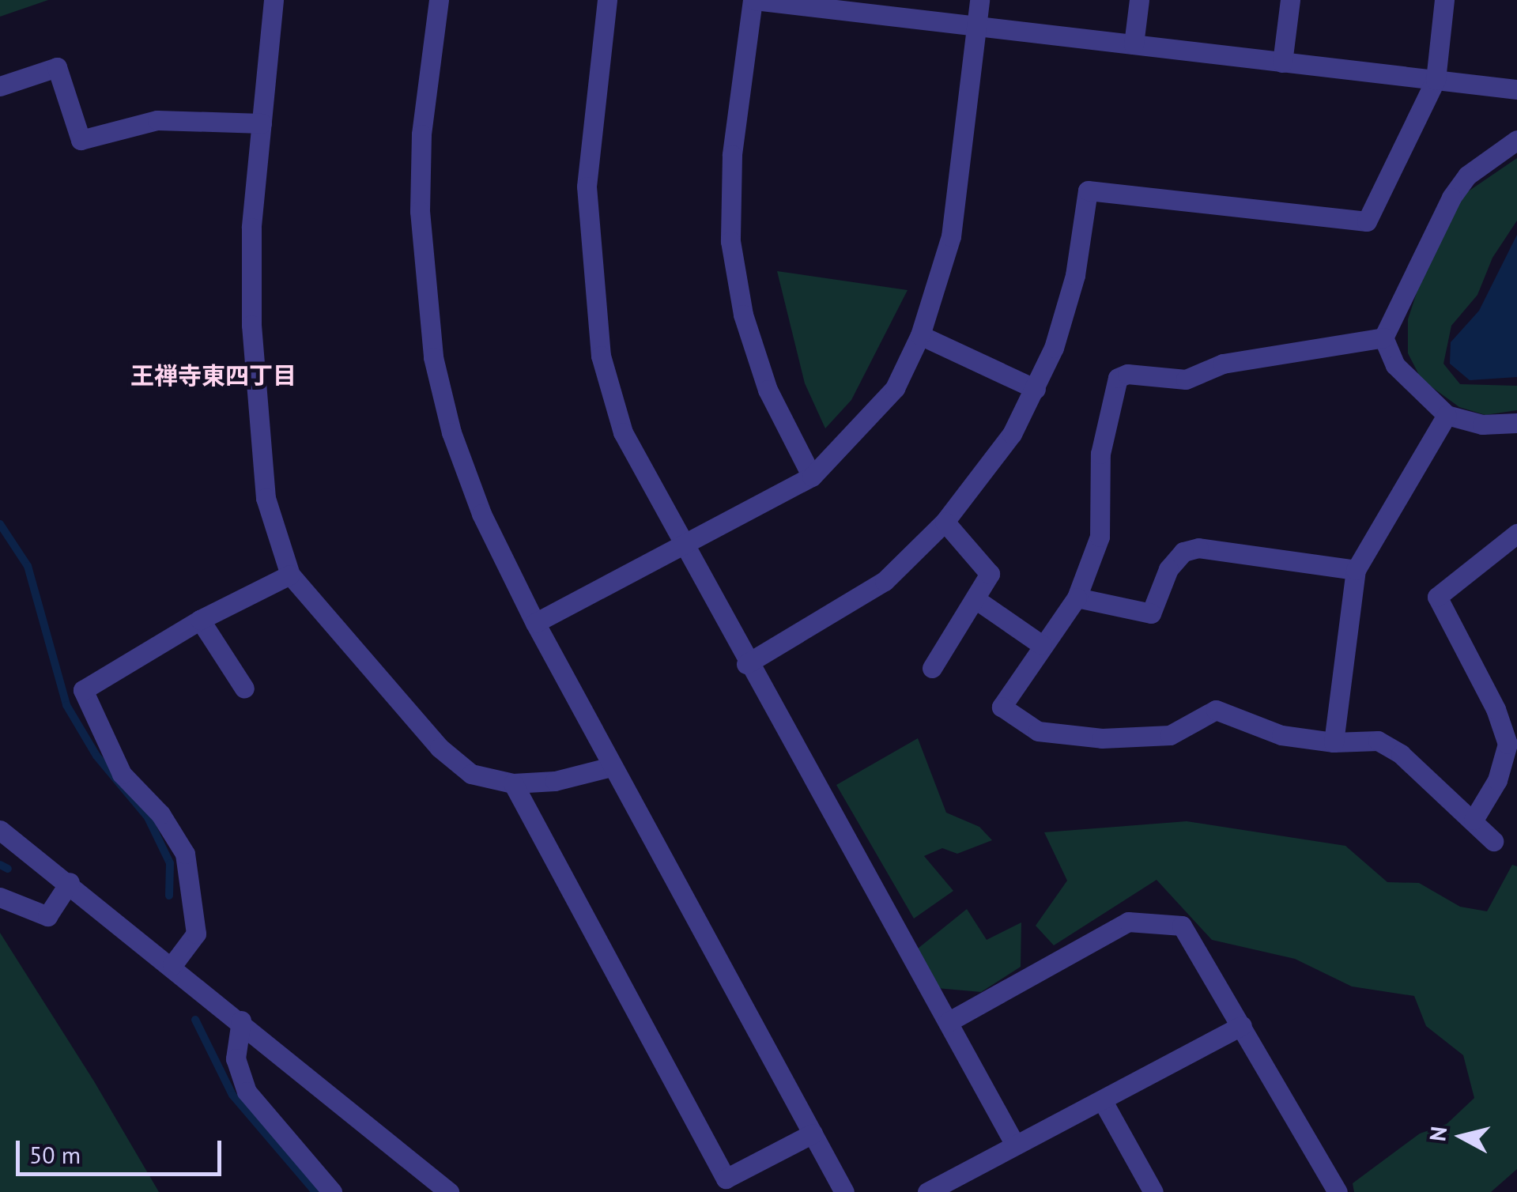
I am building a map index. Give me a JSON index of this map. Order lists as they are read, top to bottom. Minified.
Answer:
{"districts":["王禅寺東四丁目"],"scale_bar":"50 m","north":"left"}
